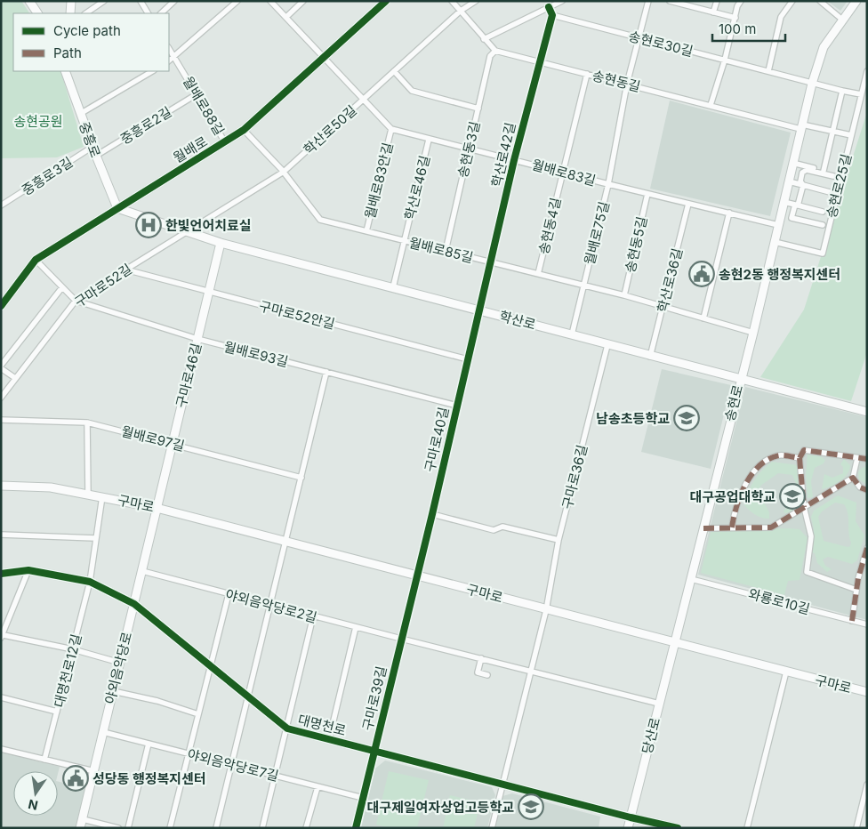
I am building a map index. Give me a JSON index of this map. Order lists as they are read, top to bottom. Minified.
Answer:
{"streets":{"main road":["중흥로","월배로","학산로","구마로46길","송현로","구마로","야외음악당로","대명천로","당산로"],"street":["송현로30길","송현동길","월배로88길","중흥로2길","학산로50길","송현동3길","학산로42길","월배로83길","중흥로3길","월배로83안길","송현로25길","학산로46길","송현동4길","월배로75길","송현동5길","월배로85길","학산로36길","구마로52길","구마로52안길","월배로93길","월배로97길","구마로40길","구마로36길","와룡로10길","야외음악당로2길","대명천로12길","구마로39길","야외음악당로7길"]},"crossings":[["송현로30길","학산로42길"],["송현로30길","월배로75길"],["송현로30길","송현로"],["송현동길","송현동3길"],["송현동길","학산로42길"],["송현동길","송현로25길"],["송현동길","송현동4길"],["송현동길","월배로75길"],["송현동길","송현로"],["월배로88길","중흥로2길"],["월배로88길","월배로"],["중흥로2길","중흥로"],["학산로50길","월배로83길"],["학산로50길","월배로85길"],["학산로50길","구마로52길"],["학산로50길","학산로"],["중흥로","월배로"],["중흥로","중흥로3길"],["중흥로","학산로"],["월배로","월배로83길"],["월배로","월배로85길"],["월배로","학산로"],["월배로","월배로93길"],["송현동3길","월배로83길"],["송현동3길","월배로85길"],["학산로42길","월배로83길"],["학산로42길","월배로85길"],["학산로42길","학산로"],["학산로42길","구마로40길"],["월배로83길","월배로83안길"],["월배로83길","학산로46길"],["월배로83길","송현동4길"],["월배로83길","월배로75길"],["월배로83길","송현동5길"],["월배로83길","학산로36길"],["월배로83길","송현로"],["월배로83안길","월배로85길"],["송현로25길","송현로"],["학산로46길","월배로85길"],["학산로46길","학산로"],["송현동4길","월배로85길"],["월배로75길","월배로85길"],["월배로75길","학산로"],["송현동5길","월배로85길"],["월배로85길","학산로36길"],["월배로85길","송현로"],["학산로36길","학산로"],["구마로52길","구마로52안길"],["구마로52길","학산로"],["구마로52길","월배로93길"],["구마로52안길","구마로46길"],["구마로52안길","구마로40길"],["학산로","구마로46길"],["학산로","송현로"],["학산로","구마로40길"],["학산로","구마로36길"],["월배로93길","구마로46길"],["월배로93길","구마로40길"],["구마로46길","월배로97길"],["구마로46길","구마로"],["구마로46길","야외음악당로"],["송현로","구마로"],["송현로","와룡로10길"],["송현로","당산로"],["구마로40길","구마로"],["구마로40길","구마로39길"],["구마로36길","구마로"],["구마로36길","야외음악당로2길"],["구마로36길","대명천로"],["구마로","야외음악당로"],["구마로","대명천로12길"],["구마로","구마로39길"],["구마로","대명천로"],["구마로","당산로"],["야외음악당로2길","야외음악당로"],["야외음악당로2길","구마로39길"],["야외음악당로2길","당산로"],["야외음악당로","대명천로"],["야외음악당로","야외음악당로7길"],["대명천로12길","대명천로"],["구마로39길","대명천로"],["구마로39길","야외음악당로7길"],["대명천로","당산로"]],"parks":["송현공원"],"places":{"hospital":["한빛언어치료실"],"public building":["송현2동 행정복지센터","성당동 행정복지센터"],"school or university":["남송초등학교","대구공업대학교","대구제일여자상업고등학교"]},"legend":["Cycle path","Path"],"scale_bar":"100 m","north":"bottom"}
